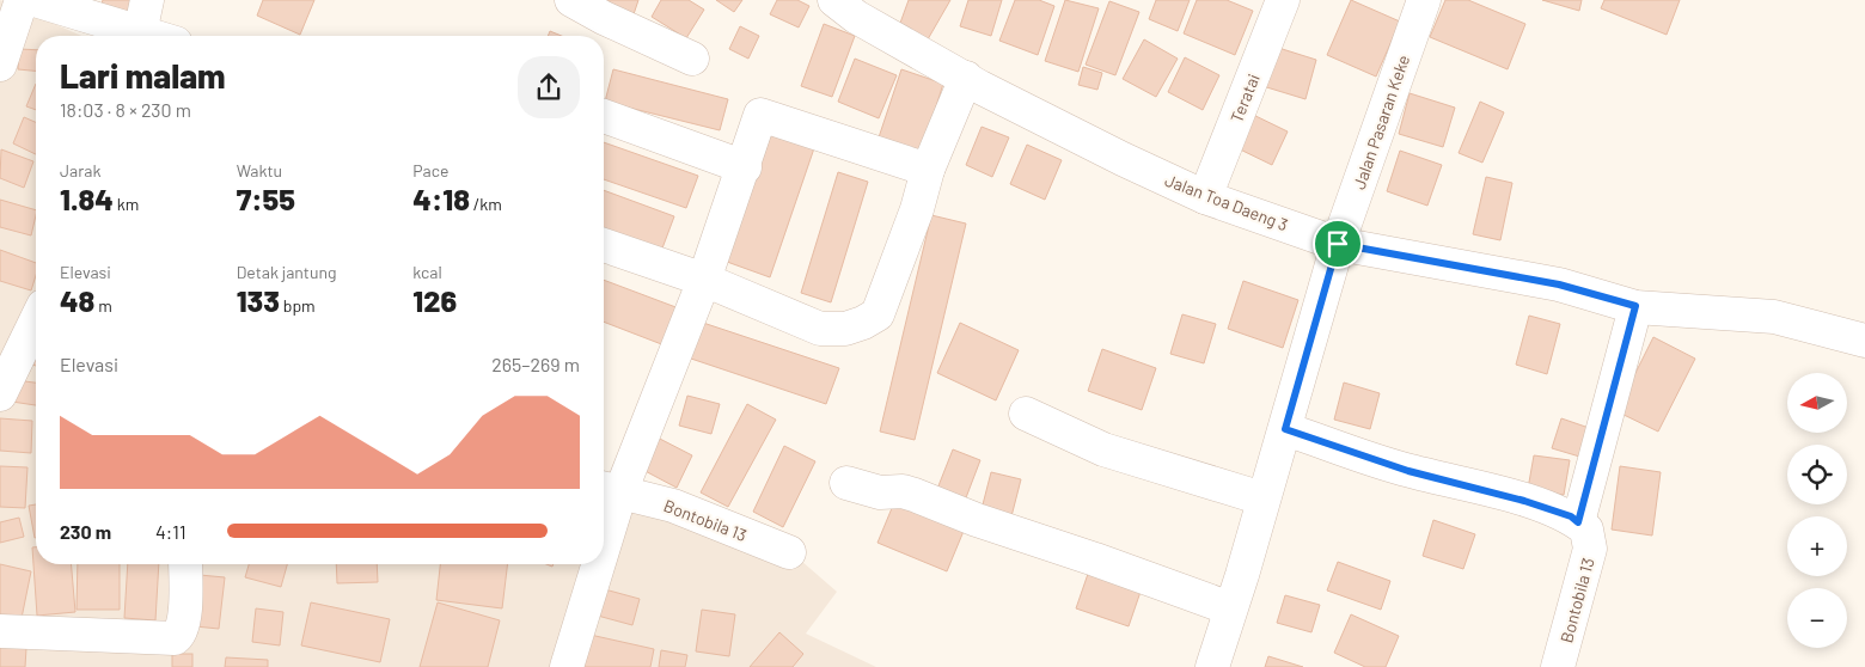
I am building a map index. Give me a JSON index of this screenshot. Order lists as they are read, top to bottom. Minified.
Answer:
{"streets":{"street":["Teratai","Jalan Pasaran Keke","Jalan Toa Daeng 3","Bontobila 13"]},"crossings":[["Teratai","Jalan Toa Daeng 3"],["Jalan Pasaran Keke","Jalan Toa Daeng 3"]],"north":"left","page":{"heading":["Lari malam","18:03 · 8 × 230 m"],"stats":[["Jarak","1.84 km"],["Waktu","7:55"],["Pace","4:18 /km"],["Elevasi","48 m"],["Detak jantung","133 bpm"],["kcal","126"]],"chart":["Elevasi","265–269 m"],"map_buttons":["+","−"],"list":[{"name":"230 m","note":"4:11"}]}}
